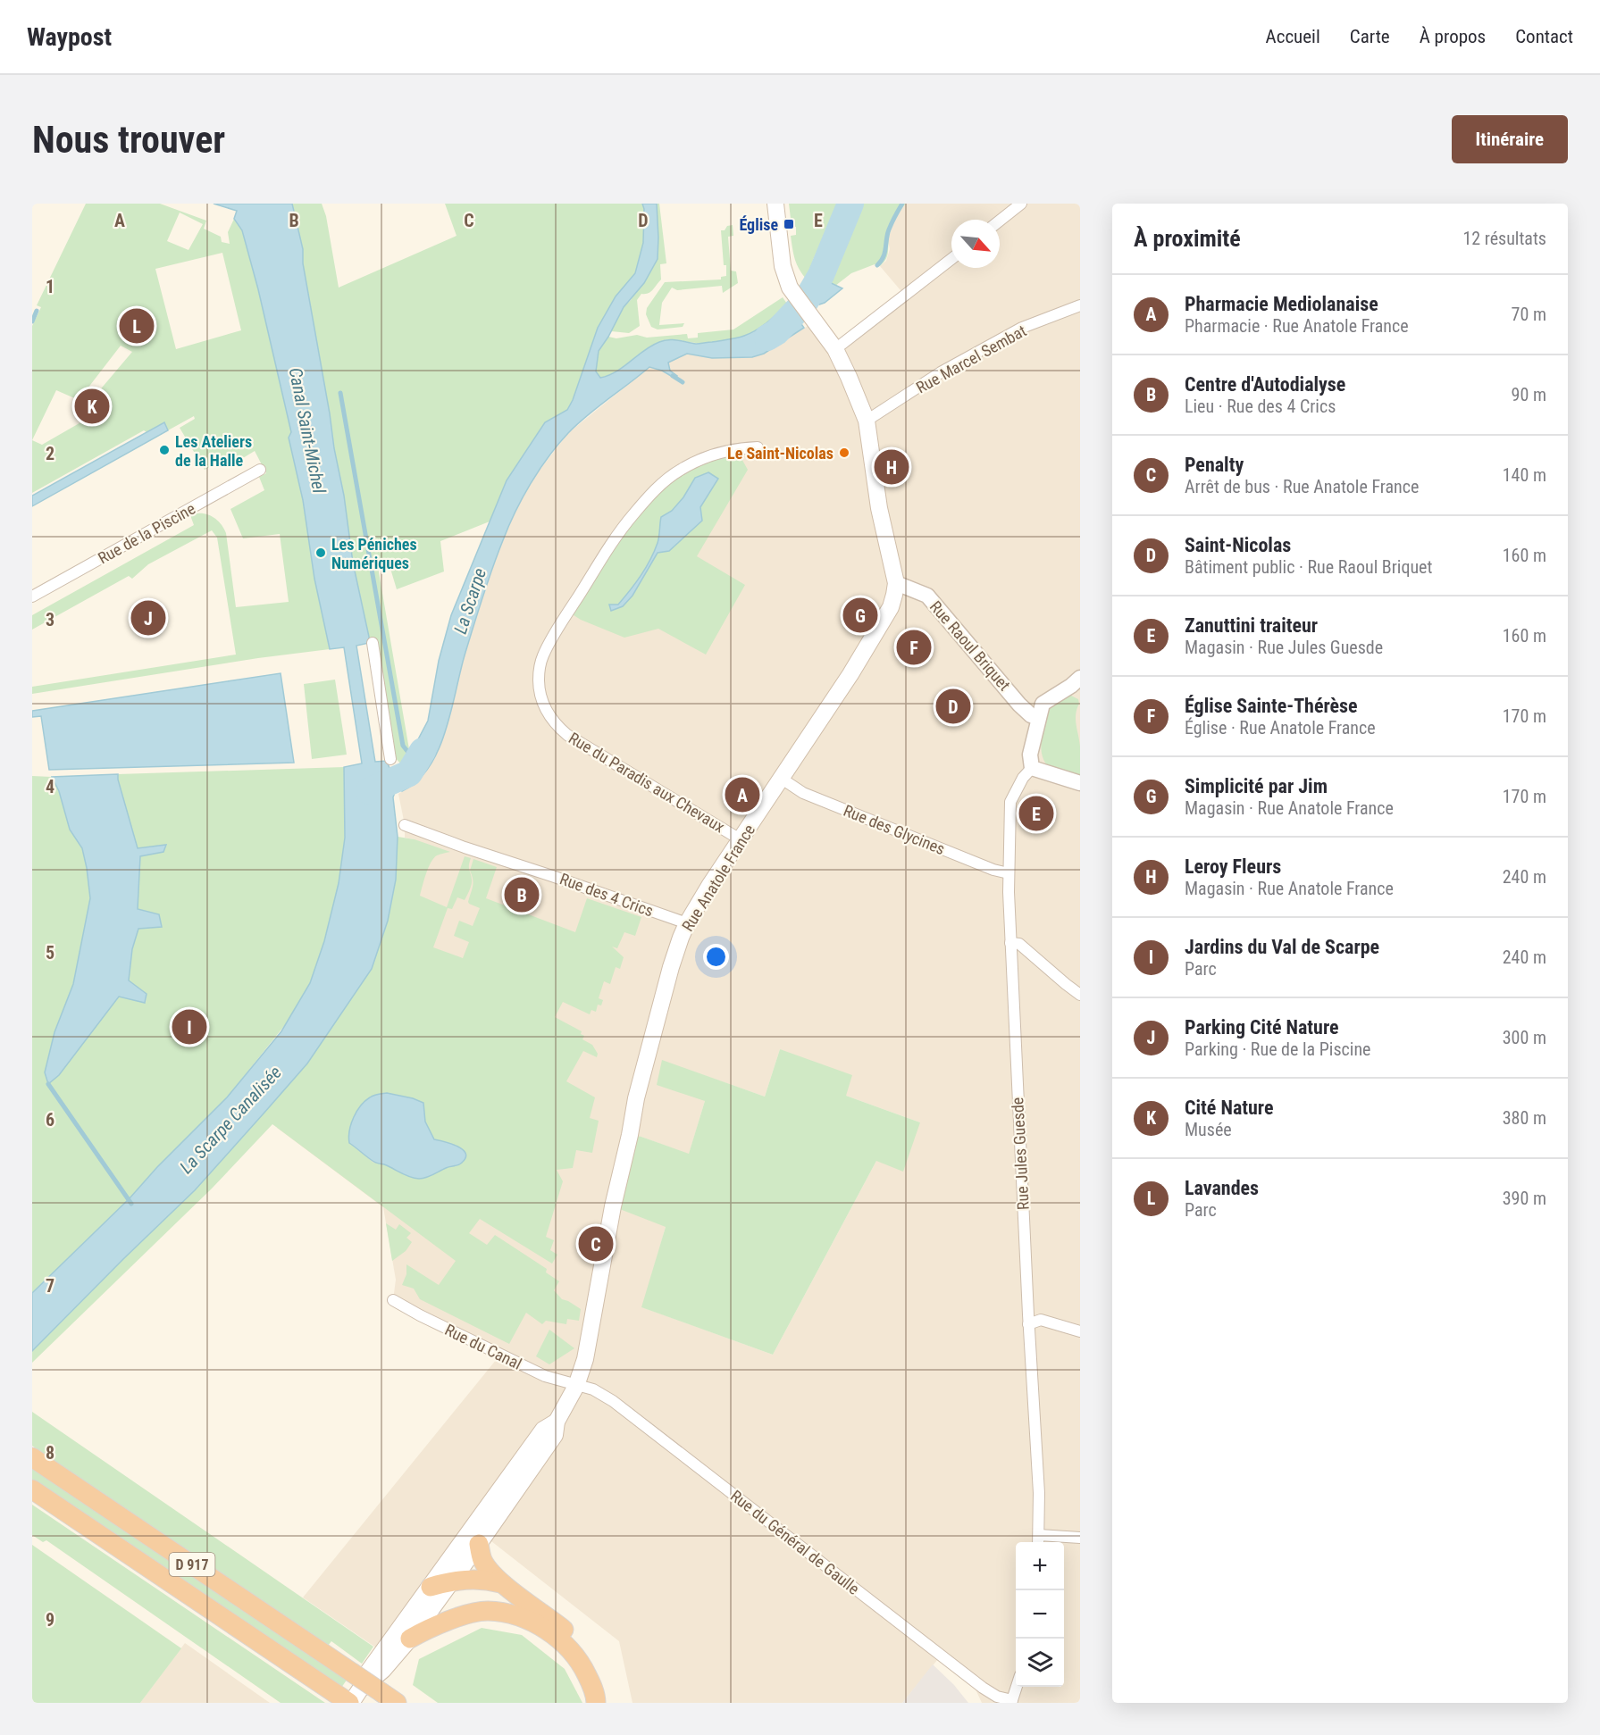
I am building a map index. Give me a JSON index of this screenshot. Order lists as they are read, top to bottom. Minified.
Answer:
{"streets":{"highway":["D 917"],"main road":["Rue Anatole France"],"street":["Rue Marcel Sembat","Rue de la Piscine","Rue Raoul Briquet","Rue du Paradis aux Chevaux","Rue des Glycines","Rue des 4 Crics","Rue Jules Guesde","Rue du Canal","Rue du Général de Gaulle"]},"crossings":[["Rue Marcel Sembat","Rue Anatole France"],["Rue Raoul Briquet","Rue Anatole France"],["Rue du Paradis aux Chevaux","Rue Anatole France"],["Rue des Glycines","Rue Anatole France"],["Rue des Glycines","Rue Jules Guesde"],["Rue Anatole France","Rue des 4 Crics"],["Rue Anatole France","Rue du Canal"],["Rue Anatole France","Rue du Général de Gaulle"],["Rue du Canal","Rue du Général de Gaulle"]],"water":["Canal Saint-Michel","La Scarpe","La Scarpe Canalisée"],"places":{"transit":["Église"],"other":["Les Ateliers de la Halle","Le Saint-Nicolas","Les Péniches Numériques"]},"north":"bottom right","page":{"header":"Waypost","nav":["Accueil","Carte","À propos","Contact"],"buttons":"Itinéraire","title":"Nous trouver","heading":["À proximité","12 résultats"],"list":[{"mark":"A","name":"Pharmacie Mediolanaise","note":"Pharmacie · Rue Anatole France","value":"70 m"},{"mark":"B","name":"Centre d'Autodialyse","note":"Lieu · Rue des 4 Crics","value":"90 m"},{"mark":"C","name":"Penalty","note":"Arrêt de bus · Rue Anatole France","value":"140 m"},{"mark":"D","name":"Saint-Nicolas","note":"Bâtiment public · Rue Raoul Briquet","value":"160 m"},{"mark":"E","name":"Zanuttini traiteur","note":"Magasin · Rue Jules Guesde","value":"160 m"},{"mark":"F","name":"Église Sainte-Thérèse","note":"Église · Rue Anatole France","value":"170 m"},{"mark":"G","name":"Simplicité par Jim","note":"Magasin · Rue Anatole France","value":"170 m"},{"mark":"H","name":"Leroy Fleurs","note":"Magasin · Rue Anatole France","value":"240 m"},{"mark":"I","name":"Jardins du Val de Scarpe","note":"Parc","value":"240 m"},{"mark":"J","name":"Parking Cité Nature","note":"Parking · Rue de la Piscine","value":"300 m"},{"mark":"K","name":"Cité Nature","note":"Musée","value":"380 m"},{"mark":"L","name":"Lavandes","note":"Parc","value":"390 m"}],"pins":["L","K","H","G","J","F","D","A","E","B","I","C"],"map_buttons":["+","−"]},"grid":{"columns":["A","B","C","D","E"],"rows":["1","2","3","4","5","6","7","8","9"]}}
